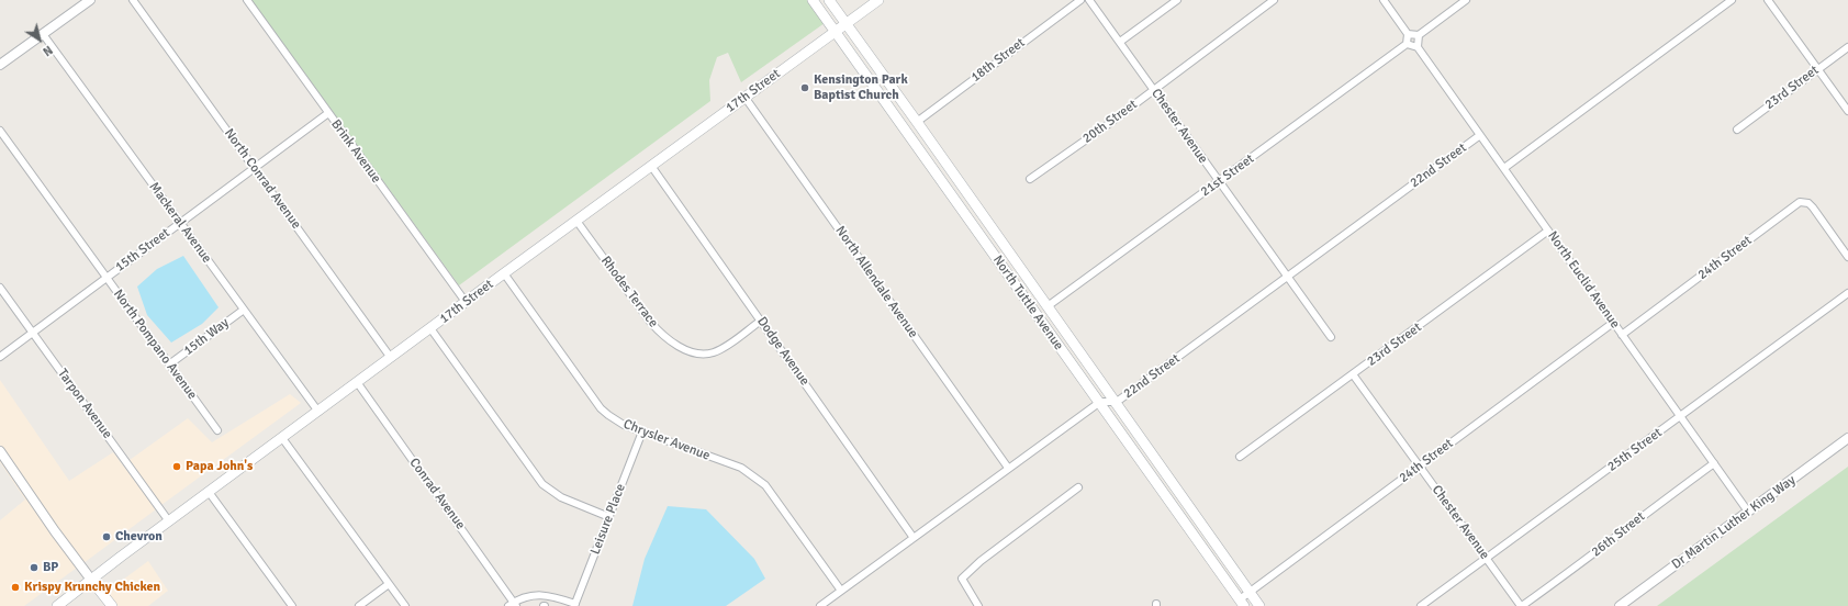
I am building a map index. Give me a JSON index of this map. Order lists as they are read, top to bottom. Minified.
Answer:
{"streets":{"main road":["17th Street","North Tuttle Avenue"],"street":["18th Street","23rd Street","20th Street","Chester Avenue","Brink Avenue","22nd Street","21st Street","North Conrad Avenue","Mackeral Avenue","15th Street","24th Street","North Euclid Avenue","North Allendale Avenue","Rhodes Terrace","15th Way","North Pompano Avenue","Dodge Avenue","Tarpon Avenue","Chrysler Avenue","25th Street","Conrad Avenue","Leisure Place","Dr Martin Luther King Way","26th Street"]},"crossings":[["18th Street","North Tuttle Avenue"],["23rd Street","Chester Avenue"],["23rd Street","North Euclid Avenue"],["17th Street","Brink Avenue"],["17th Street","North Conrad Avenue"],["17th Street","Mackeral Avenue"],["17th Street","North Allendale Avenue"],["17th Street","Rhodes Terrace"],["17th Street","North Tuttle Avenue"],["17th Street","Dodge Avenue"],["17th Street","Tarpon Avenue"],["17th Street","Chrysler Avenue"],["17th Street","Conrad Avenue"],["20th Street","Chester Avenue"],["Chester Avenue","22nd Street"],["Chester Avenue","21st Street"],["Chester Avenue","24th Street"],["Chester Avenue","25th Street"],["Chester Avenue","26th Street"],["Brink Avenue","15th Street"],["22nd Street","North Euclid Avenue"],["22nd Street","North Tuttle Avenue"],["21st Street","North Tuttle Avenue"],["North Conrad Avenue","15th Street"],["Mackeral Avenue","15th Street"],["Mackeral Avenue","15th Way"],["15th Street","North Pompano Avenue"],["15th Street","Tarpon Avenue"],["24th Street","North Euclid Avenue"],["24th Street","North Tuttle Avenue"],["North Euclid Avenue","25th Street"],["North Euclid Avenue","Dr Martin Luther King Way"],["North Euclid Avenue","26th Street"],["Rhodes Terrace","Dodge Avenue"],["15th Way","North Pompano Avenue"],["Chrysler Avenue","Leisure Place"]],"places":["Kensington Park Baptist Church","Papa John's","Chevron","BP","Krispy Krunchy Chicken"],"north":"bottom right"}
